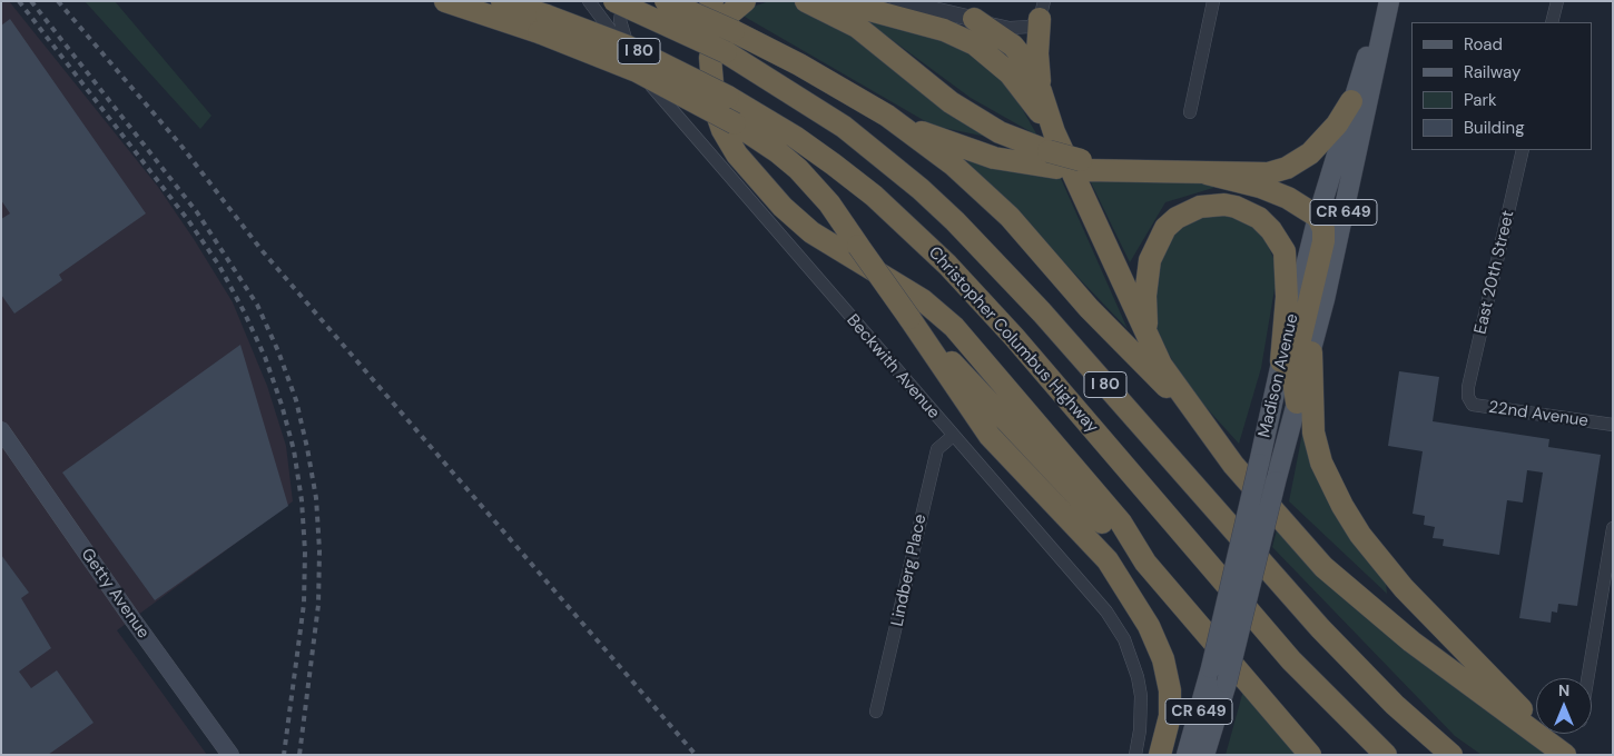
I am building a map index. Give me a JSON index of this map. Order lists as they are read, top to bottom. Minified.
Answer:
{"streets":{"highway":["I 80","Christopher Columbus Highway"],"main road":["CR 649","Madison Avenue","Getty Avenue"],"street":["East 20th Street","Beckwith Avenue","22nd Avenue","Lindberg Place"]},"crossings":[["East 20th Street","22nd Avenue"],["Beckwith Avenue","Lindberg Place"]],"legend":["Road","Railway","Park","Building"],"north":"top"}
